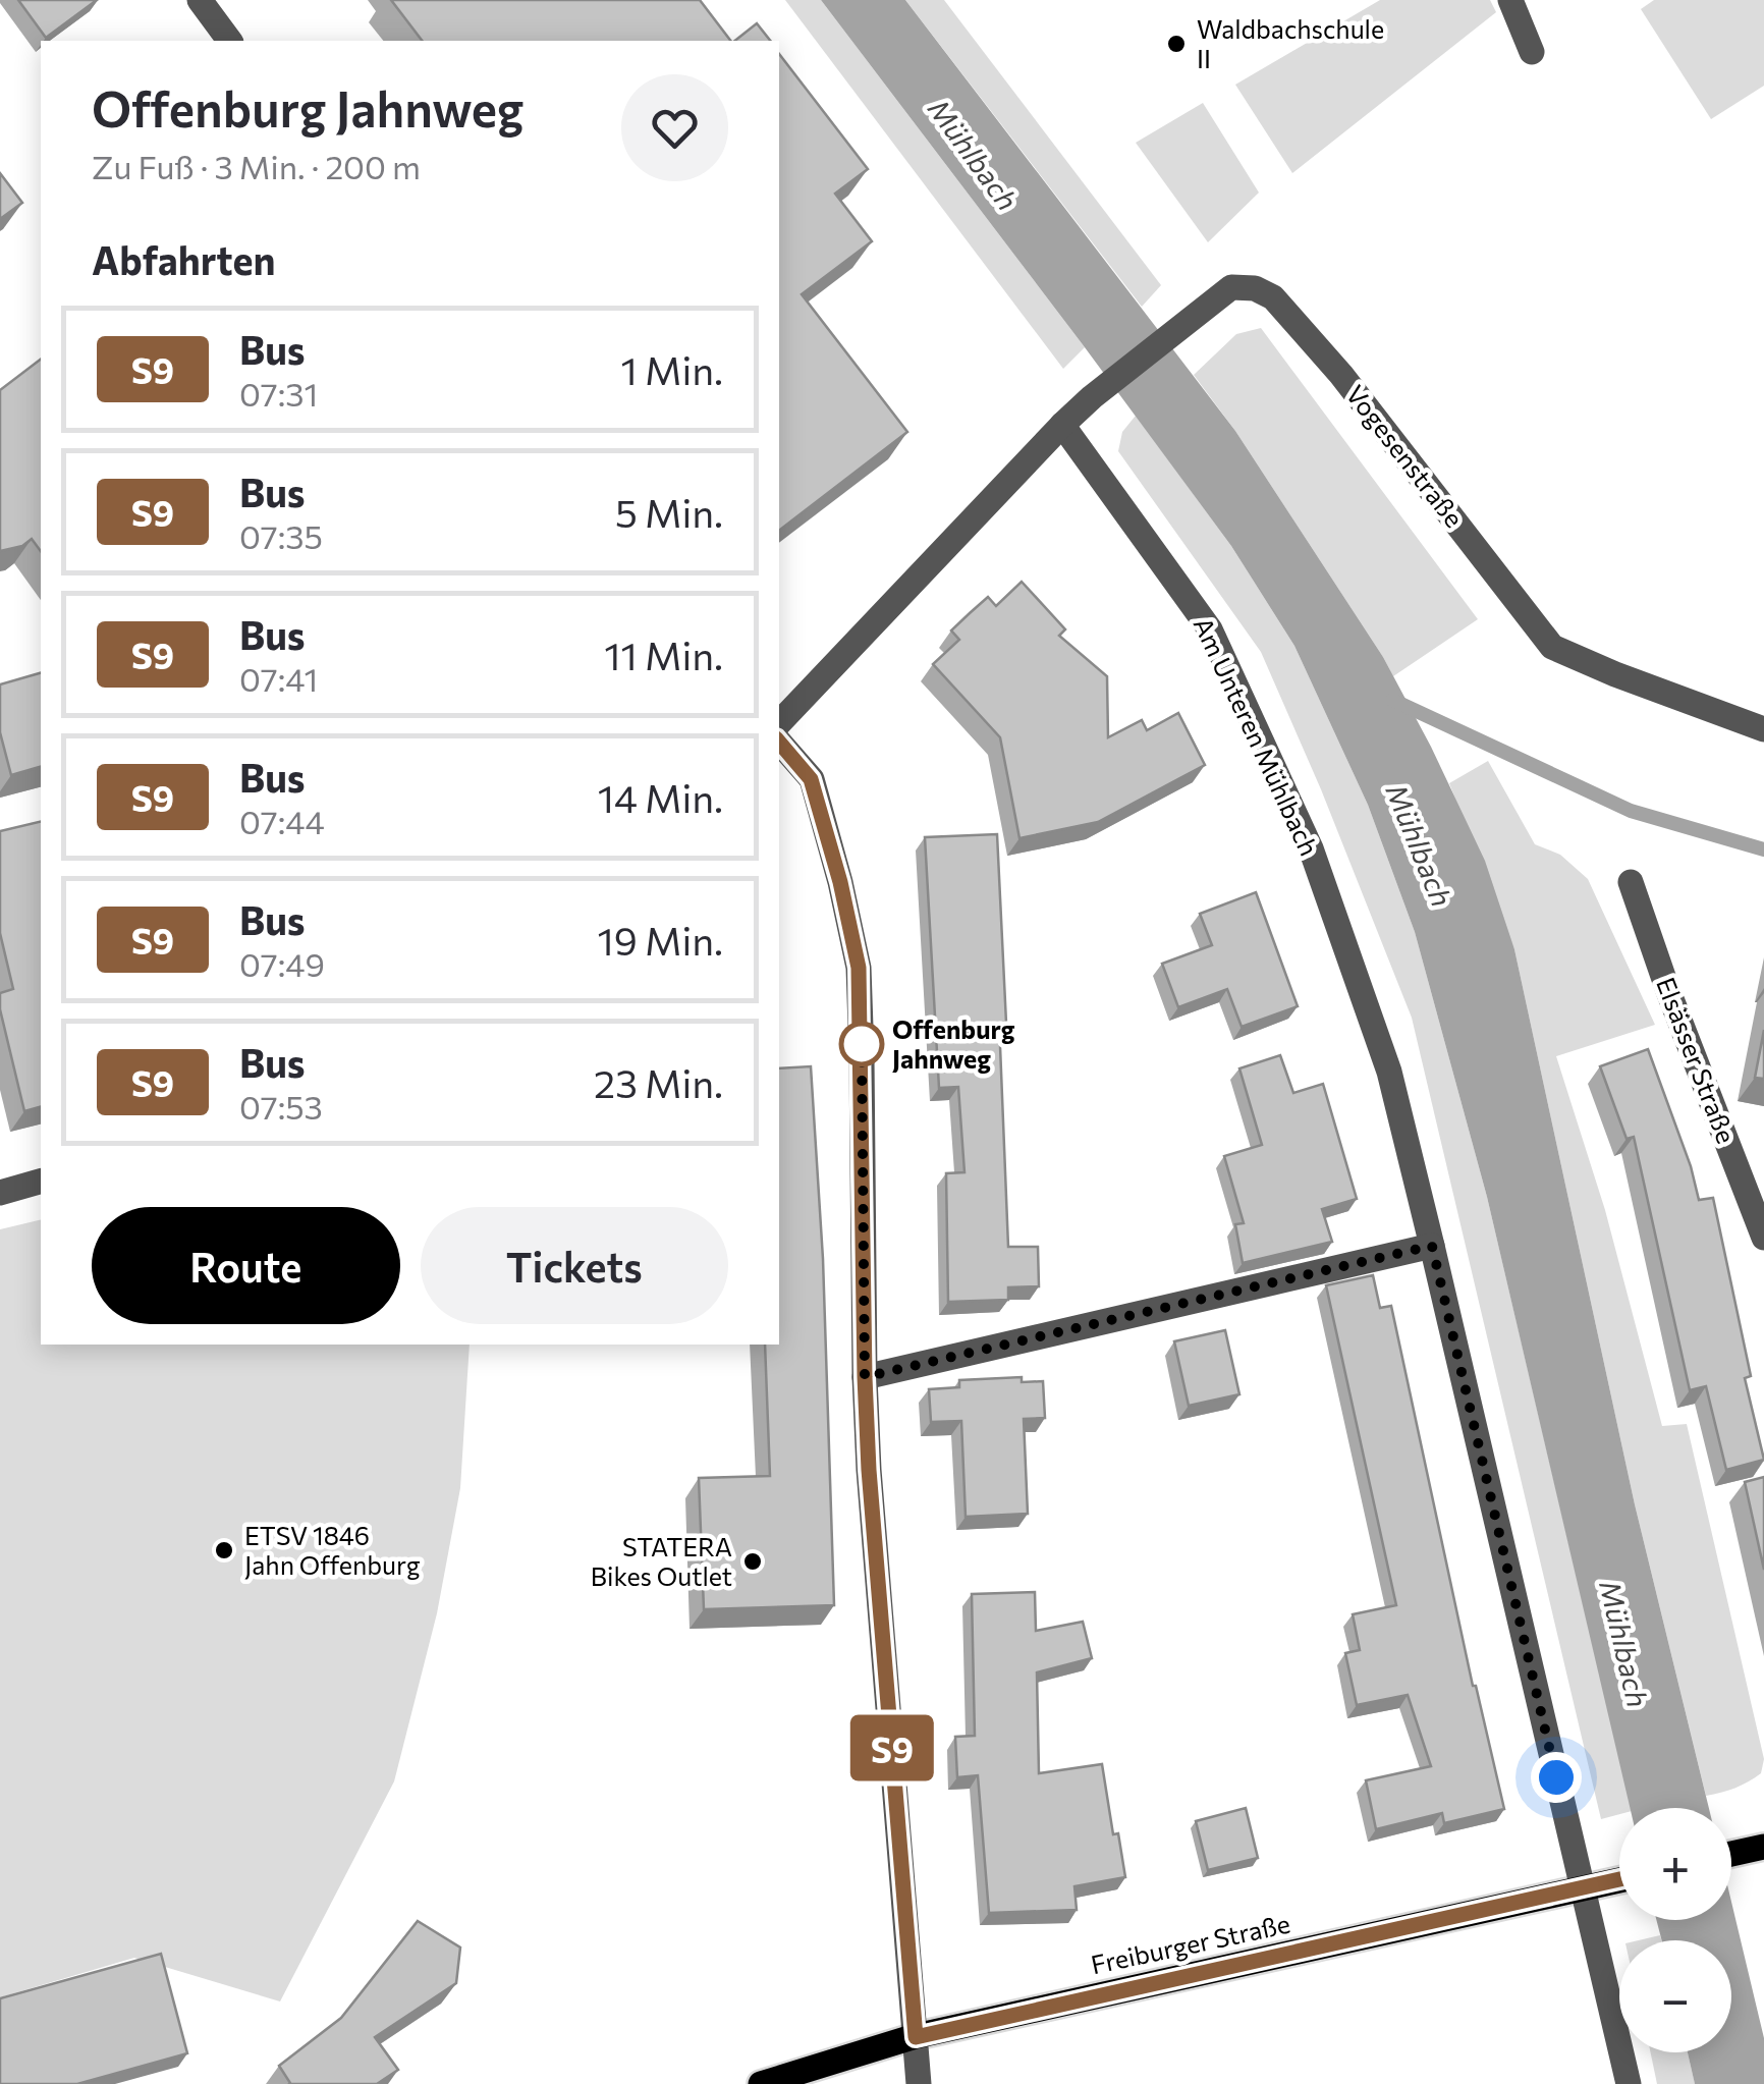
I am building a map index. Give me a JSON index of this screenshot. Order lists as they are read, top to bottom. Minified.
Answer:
{"streets":{"main road":["Freiburger Straße"],"street":["Vogesenstraße","Am Unteren Mühlbach","Elsässer Straße"]},"crossings":[["Vogesenstraße","Am Unteren Mühlbach"],["Am Unteren Mühlbach","Freiburger Straße"]],"water":["Mühlbach"],"places":["Waldbachschule II","Offenburg Jahnweg","ETSV 1846 Jahn Offenburg","STATERA Bikes Outlet"],"lines":["bus line S9"],"page":{"on_map":"S9","heading":[["Offenburg Jahnweg","Zu Fuß · 3 Min. · 200 m"],"Abfahrten"],"list":[{"mark":"S9","name":"Bus","note":"07:31","value":"1 Min."},{"mark":"S9","name":"Bus","note":"07:35","value":"5 Min."},{"mark":"S9","name":"Bus","note":"07:41","value":"11 Min."},{"mark":"S9","name":"Bus","note":"07:44","value":"14 Min."},{"mark":"S9","name":"Bus","note":"07:49","value":"19 Min."},{"mark":"S9","name":"Bus","note":"07:53","value":"23 Min."}],"buttons":["Route","Tickets"],"map_buttons":["+","−"]}}
